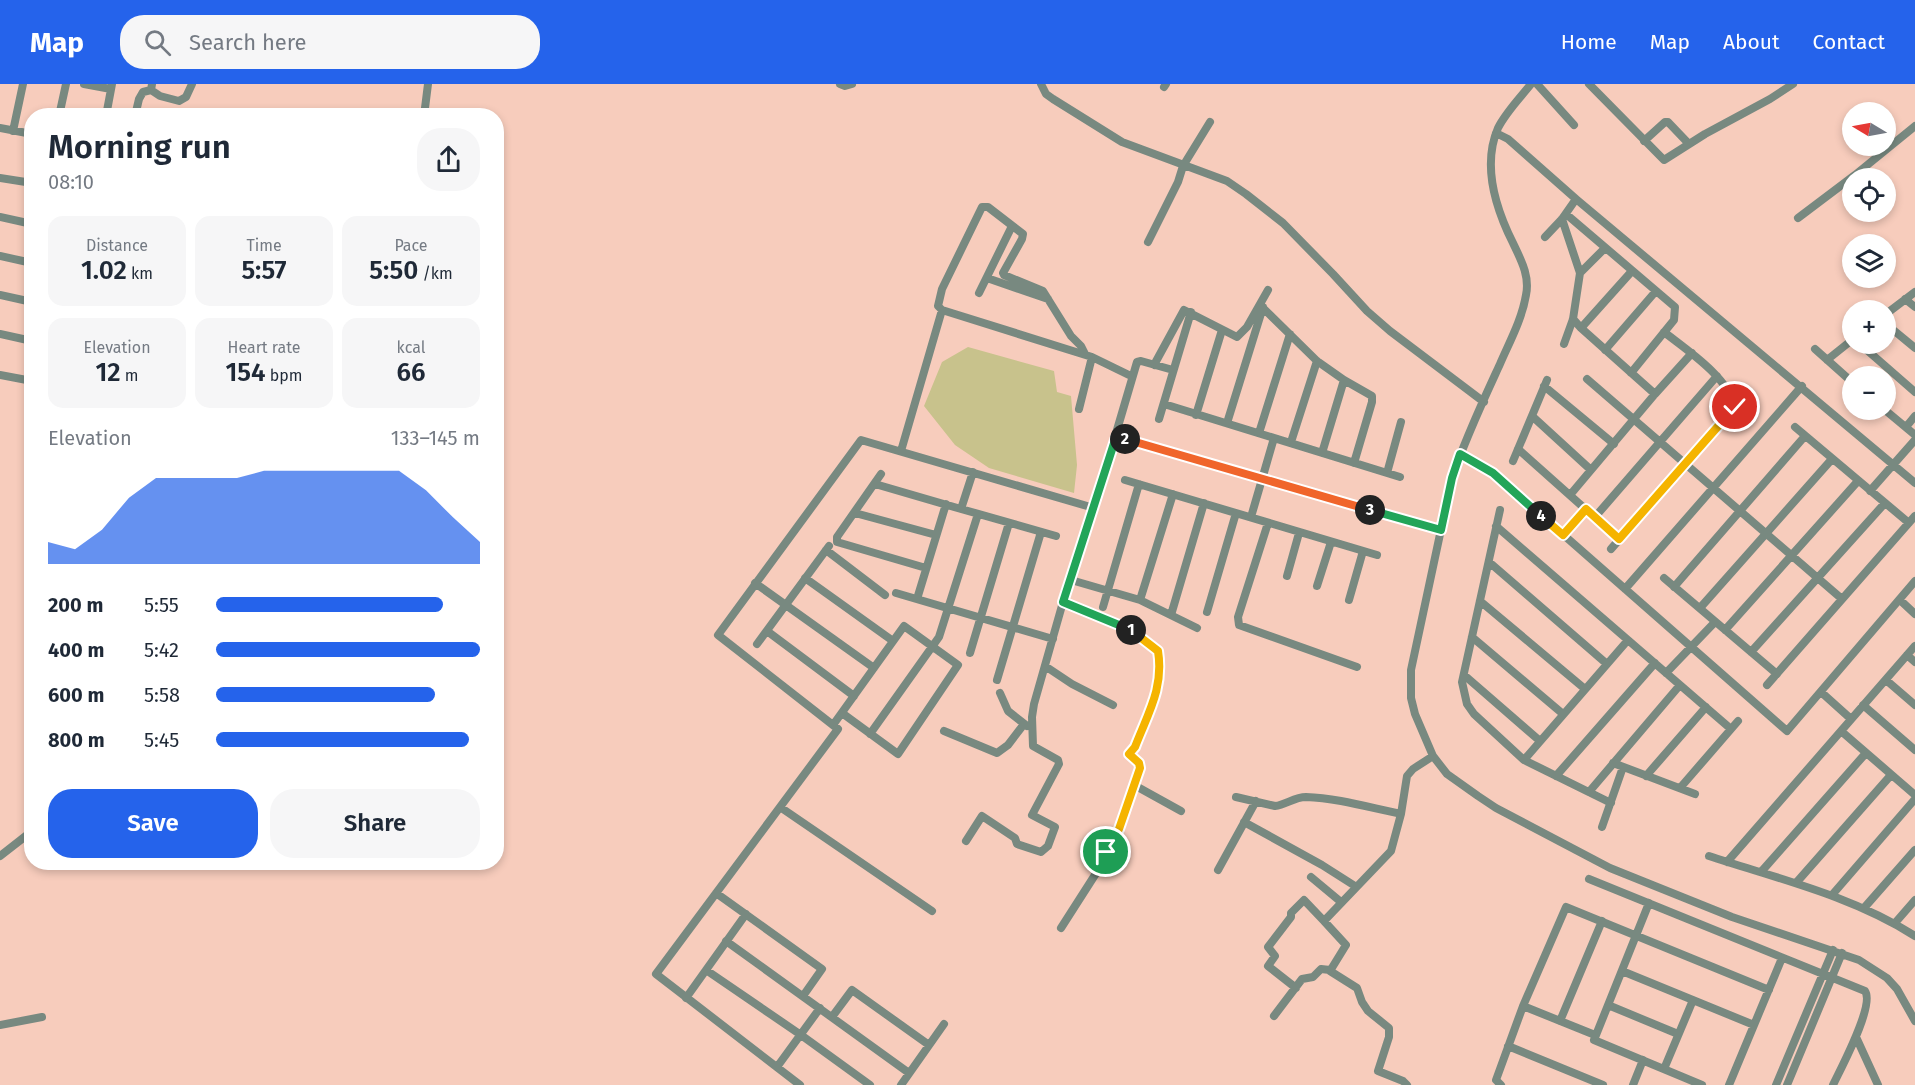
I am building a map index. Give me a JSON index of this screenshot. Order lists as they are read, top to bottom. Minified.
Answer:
{"north":"left","page":{"header":"Map","search":"Search here","nav":["Home","Map","About","Contact"],"map_buttons":["+","−"],"heading":["Morning run","08:10"],"stats":[["Distance","1.02 km"],["Time","5:57"],["Pace","5:50 /km"],["Elevation","12 m"],["Heart rate","154 bpm"],["kcal","66"]],"chart":["Elevation","133–145 m"],"pins":["2","3","4","1"],"list":[{"name":"200 m","note":"5:55"},{"name":"400 m","note":"5:42"},{"name":"600 m","note":"5:58"},{"name":"800 m","note":"5:45"}],"buttons":["Save","Share"]}}
